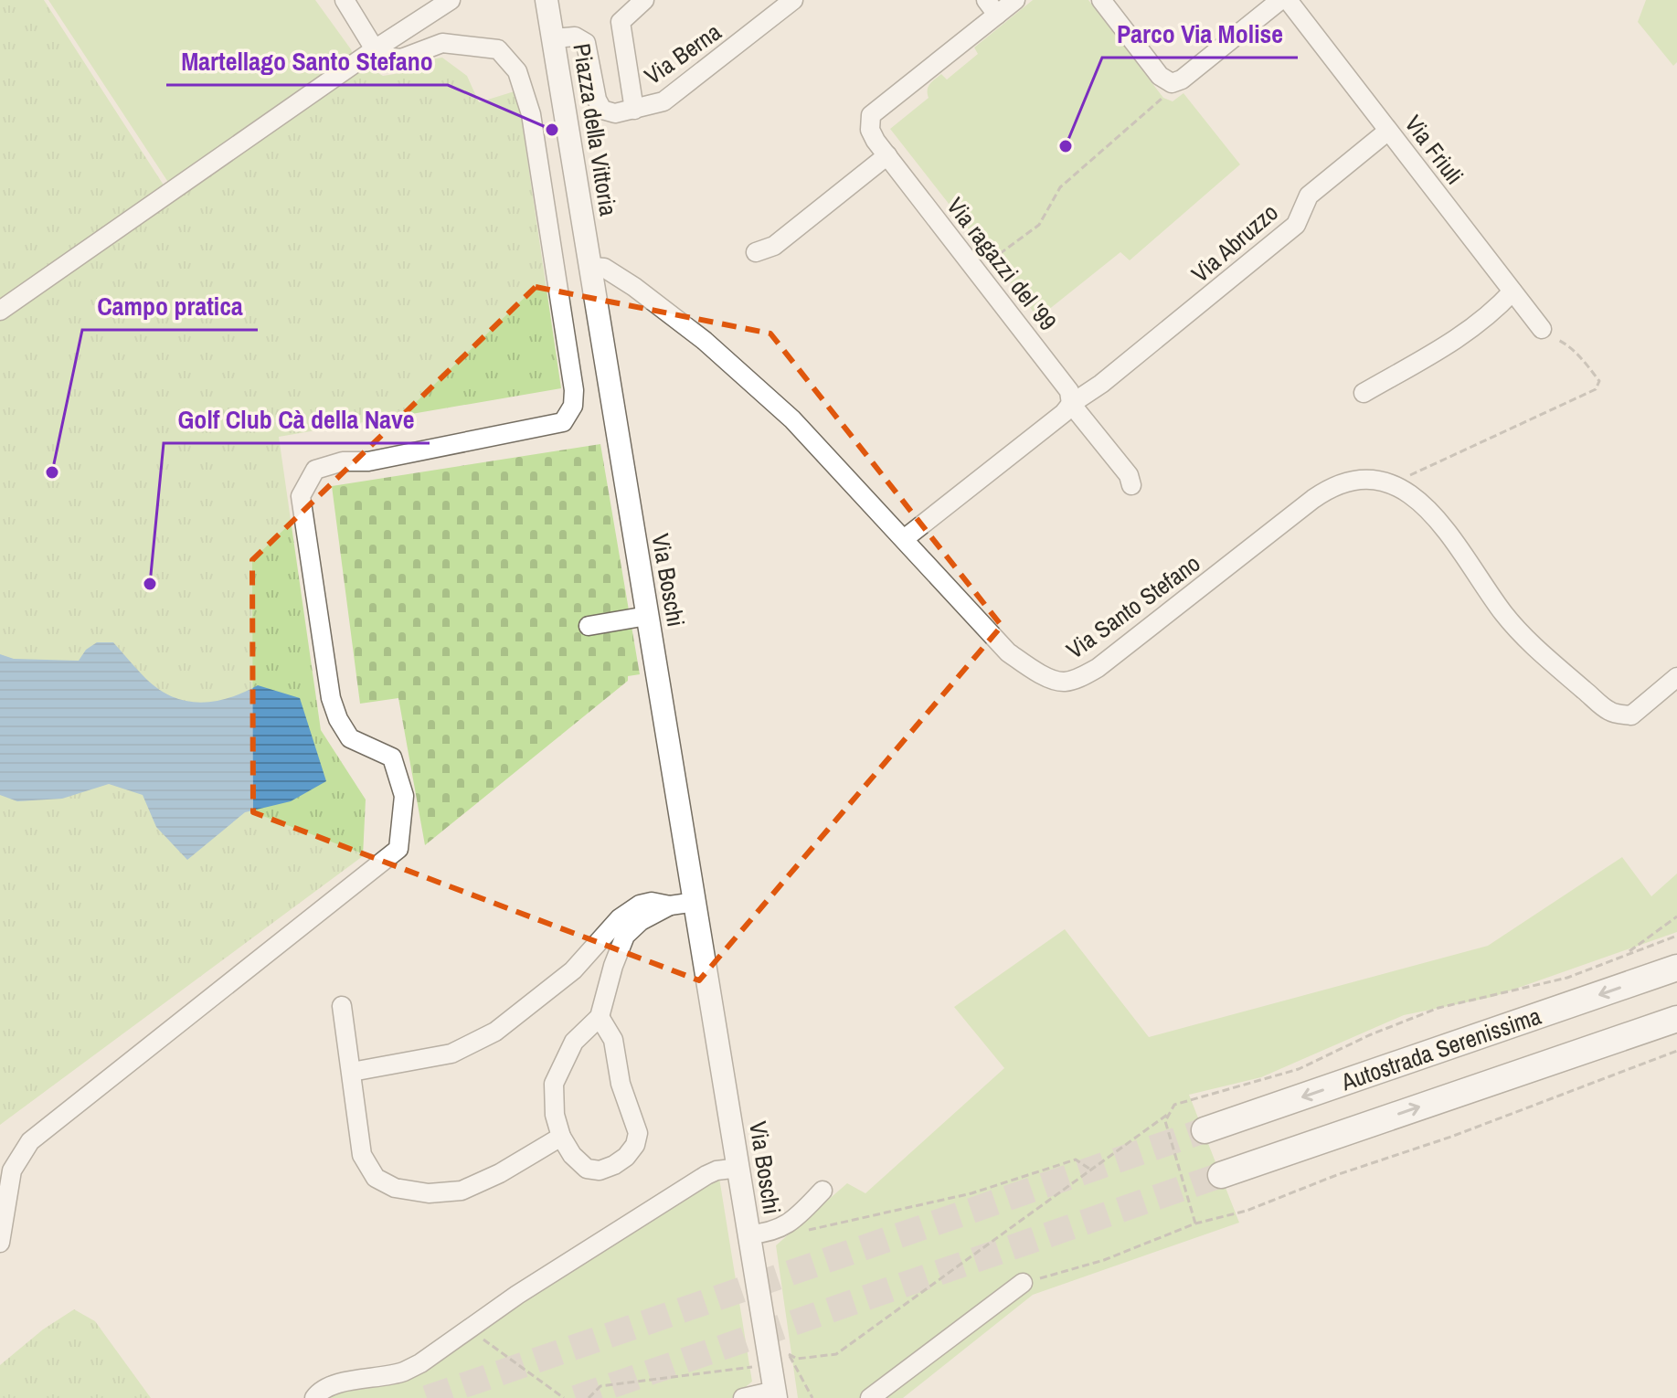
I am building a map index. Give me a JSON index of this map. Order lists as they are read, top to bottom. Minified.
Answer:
{"streets":{"highway":["Autostrada Serenissima"],"main road":["Piazza della Vittoria","Via Boschi"],"street":["Via Berna","Via Friuli","Via Abruzzo","Via ragazzi del '99","Via Santo Stefano"]},"crossings":[["Via Berna","Piazza della Vittoria"],["Piazza della Vittoria","Via Boschi"],["Piazza della Vittoria","Via Santo Stefano"],["Via Friuli","Via Abruzzo"],["Via Abruzzo","Via ragazzi del '99"],["Via Boschi","Via Santo Stefano"]],"places":["Martellago Santo Stefano","Parco Via Molise","Campo pratica","Golf Club Cà della Nave"]}
